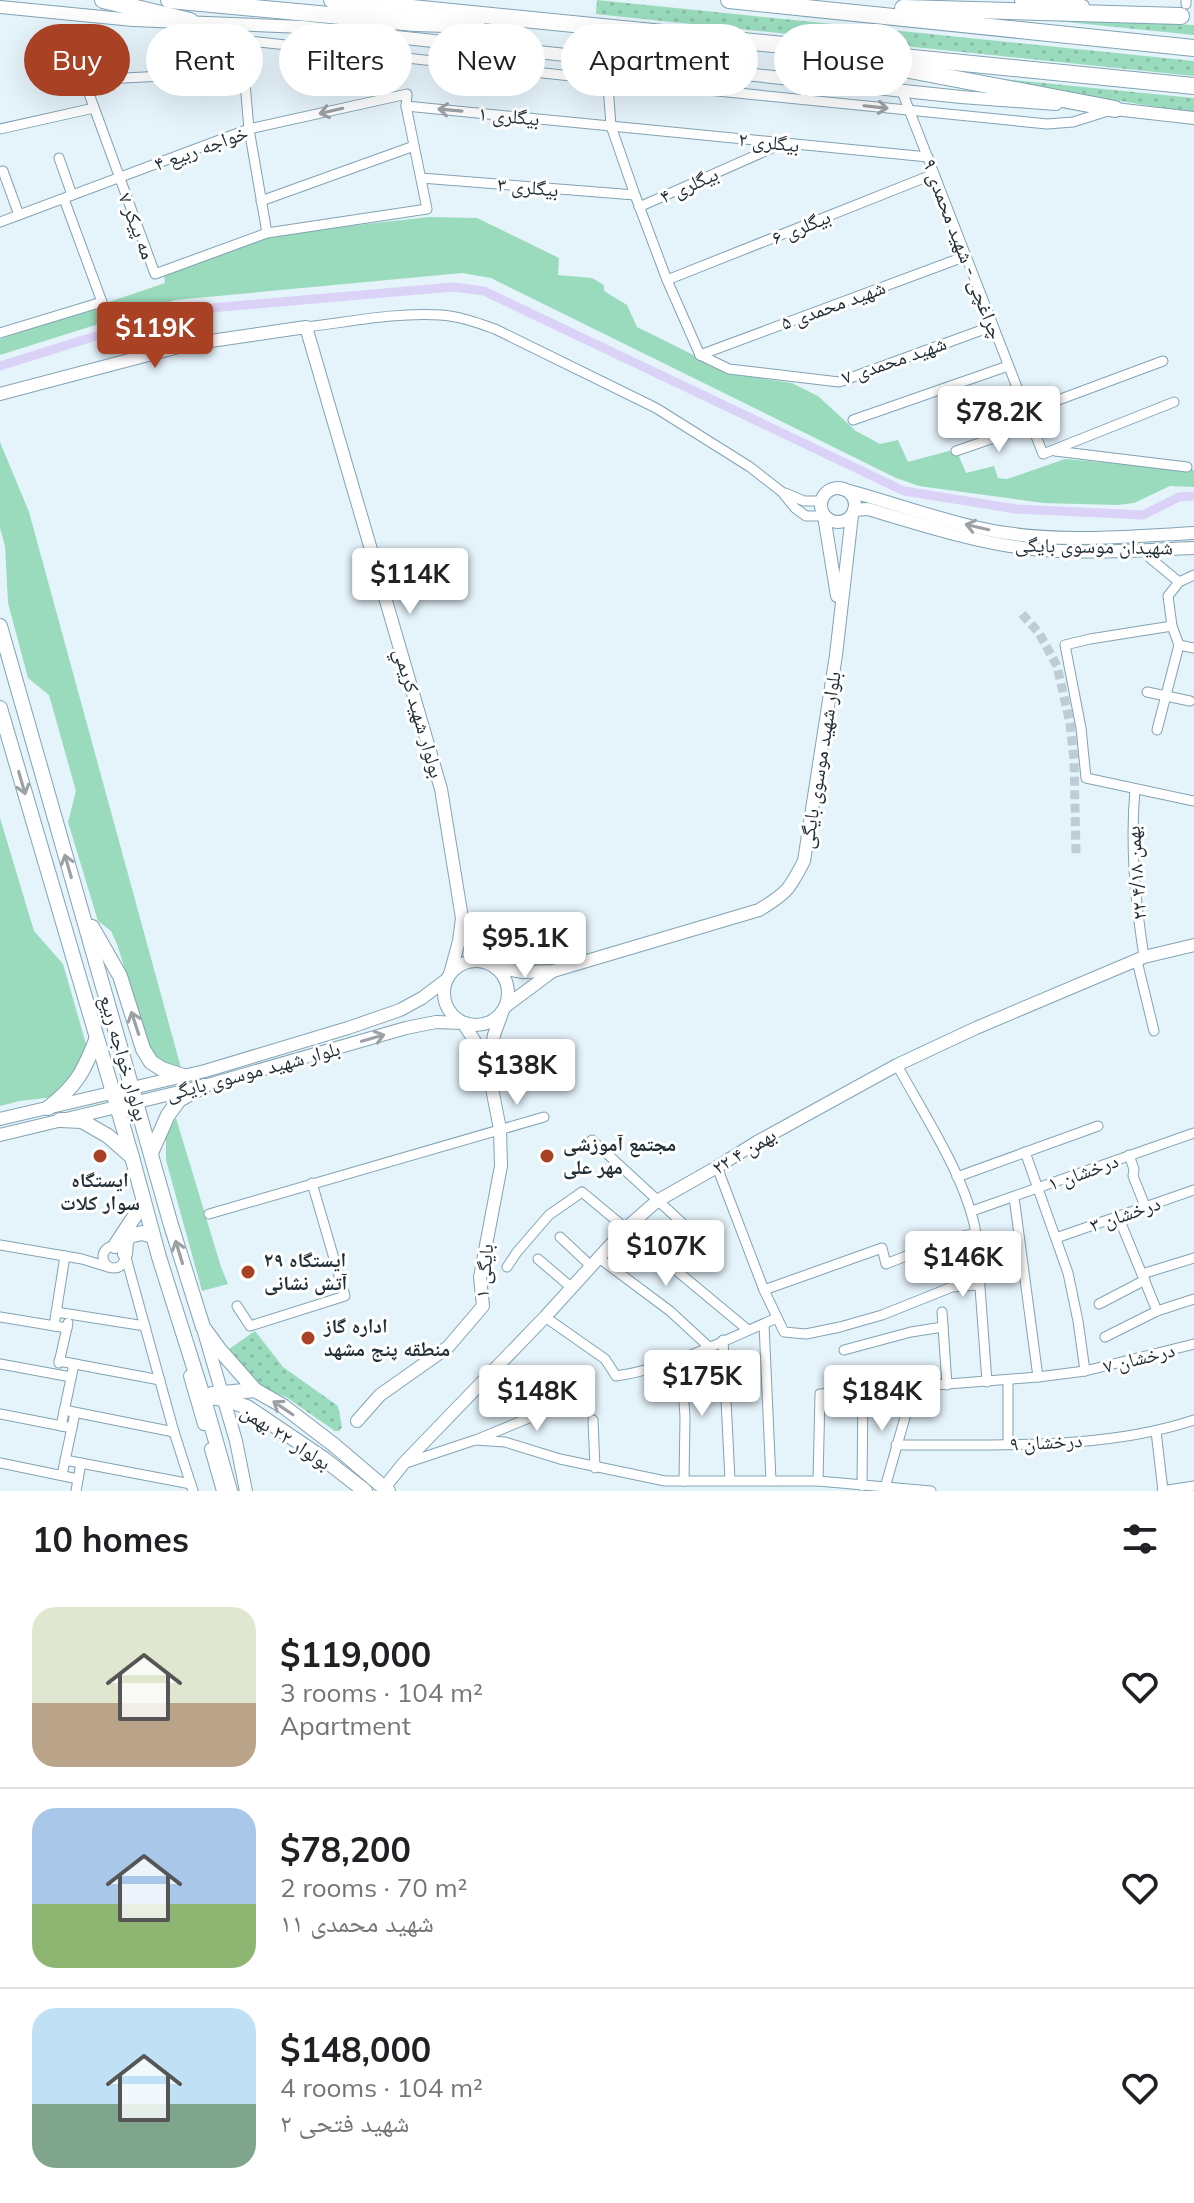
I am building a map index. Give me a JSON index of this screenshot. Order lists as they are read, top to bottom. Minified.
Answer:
{"streets":{"main road":["بولوار خواجه ربیع","بولوار ۲۲ بهمن"],"street":["بیگلری ۱","بیگلری ۲","خواجه ربیع ۴","بیگلری ۴","بیگلری ۳","مه پیکر ۷","بیگلری ۶","۹ چراغچی - شهید محمدی","شهید محمدی ۵","شهید محمدی ۷","شهیدان موسوی بایگی","بولوار شهيد كريمي","بلوار شهید موسوی بایگی","۲۲ بهمن ۴/۱۸","۲۲ بهمن ۴","درخشان ۱","درخشان ۳","بایگی ۱","درخشان ۷","درخشان ۹"]},"crossings":[["بیگلری ۱","بیگلری ۲"],["بیگلری ۱","خواجه ربیع ۴"],["بیگلری ۲","بیگلری ۴"],["بیگلری ۲","۹ چراغچی - شهید محمدی"],["خواجه ربیع ۴","مه پیکر ۷"],["بیگلری ۶","۹ چراغچی - شهید محمدی"],["۹ چراغچی - شهید محمدی","شهید محمدی ۵"],["۹ چراغچی - شهید محمدی","شهید محمدی ۷"],["شهید محمدی ۵","شهید محمدی ۷"],["شهیدان موسوی بایگی","بلوار شهید موسوی بایگی"],["بولوار شهيد كريمي","بلوار شهید موسوی بایگی"],["بلوار شهید موسوی بایگی","بولوار خواجه ربیع"],["۲۲ بهمن ۴/۱۸","۲۲ بهمن ۴"],["بولوار خواجه ربیع","بولوار ۲۲ بهمن"],["۲۲ بهمن ۴","بولوار ۲۲ بهمن"]],"places":["ایستگاه سوار کلات","مجتمع آموزشی مهر علی","ایستگاه ۲۹ آتش نشانی","اداره گاز منطقه پنج مشهد"],"page":{"chip":["Buy","Rent","Filters","New","Apartment","House"],"price":["$119K","$78.2K","$114K","$95.1K","$138K","$107K","$146K","$175K","$148K","$184K"],"heading":"10 homes","list":[{"name":"$119,000","note":"3 rooms · 104 m² · Apartment"},{"name":"$78,200","note":"2 rooms · 70 m² · شهید محمدی ۱۱"},{"name":"$148,000","note":"4 rooms · 104 m² · شهید فتحی ۲"}]}}
